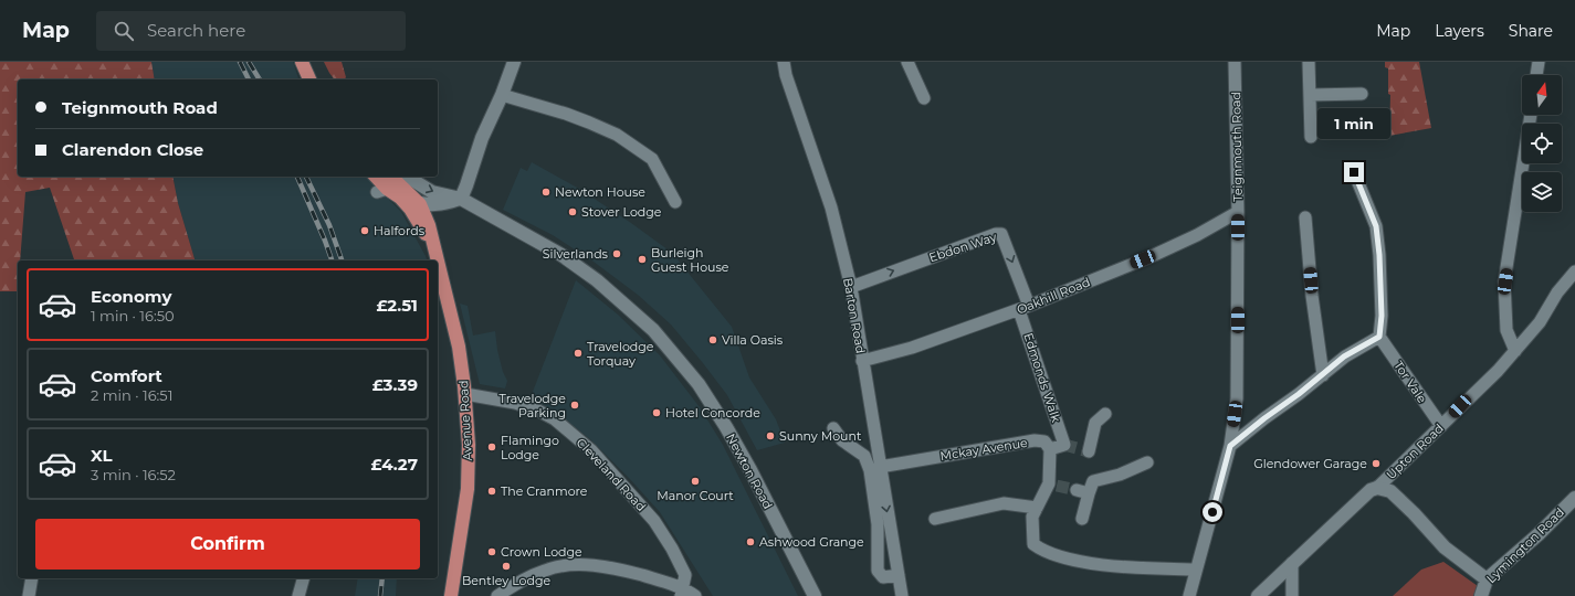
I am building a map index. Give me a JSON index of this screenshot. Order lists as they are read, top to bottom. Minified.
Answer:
{"streets":{"main road":["Avenue Road"],"street":["Teignmouth Road","Ebdon Way","Oakhill Road","Barton Road","Edmonds Walk","Tor Vale","Mckay Avenue","Upton Road","Newton Road","Cleveland Road","Lymington Road"]},"crossings":[["Teignmouth Road","Oakhill Road"],["Ebdon Way","Oakhill Road"],["Ebdon Way","Barton Road"],["Ebdon Way","Edmonds Walk"],["Oakhill Road","Barton Road"],["Oakhill Road","Edmonds Walk"],["Barton Road","Mckay Avenue"],["Edmonds Walk","Mckay Avenue"],["Tor Vale","Upton Road"],["Avenue Road","Newton Road"],["Avenue Road","Cleveland Road"]],"places":["Newton House","Stover Lodge","Halfords","Silverlands","Burleigh Guest House","Villa Oasis","Travelodge Torquay","Travelodge Parking","Hotel Concorde","Sunny Mount","Flamingo Lodge","Glendower Garage","Manor Court","The Cranmore","Ashwood Grange","Crown Lodge","Bentley Lodge"],"north":"top","page":{"header":"Map","search":"Search here","nav":["Map","Layers","Share"],"banner":["Teignmouth Road","Clarendon Close"],"bubble":"1 min","list":[{"name":"Economy","note":"1 min · 16:50","value":"£2.51"},{"name":"Comfort","note":"2 min · 16:51","value":"£3.39"},{"name":"XL","note":"3 min · 16:52","value":"£4.27"}],"buttons":"Confirm"}}
